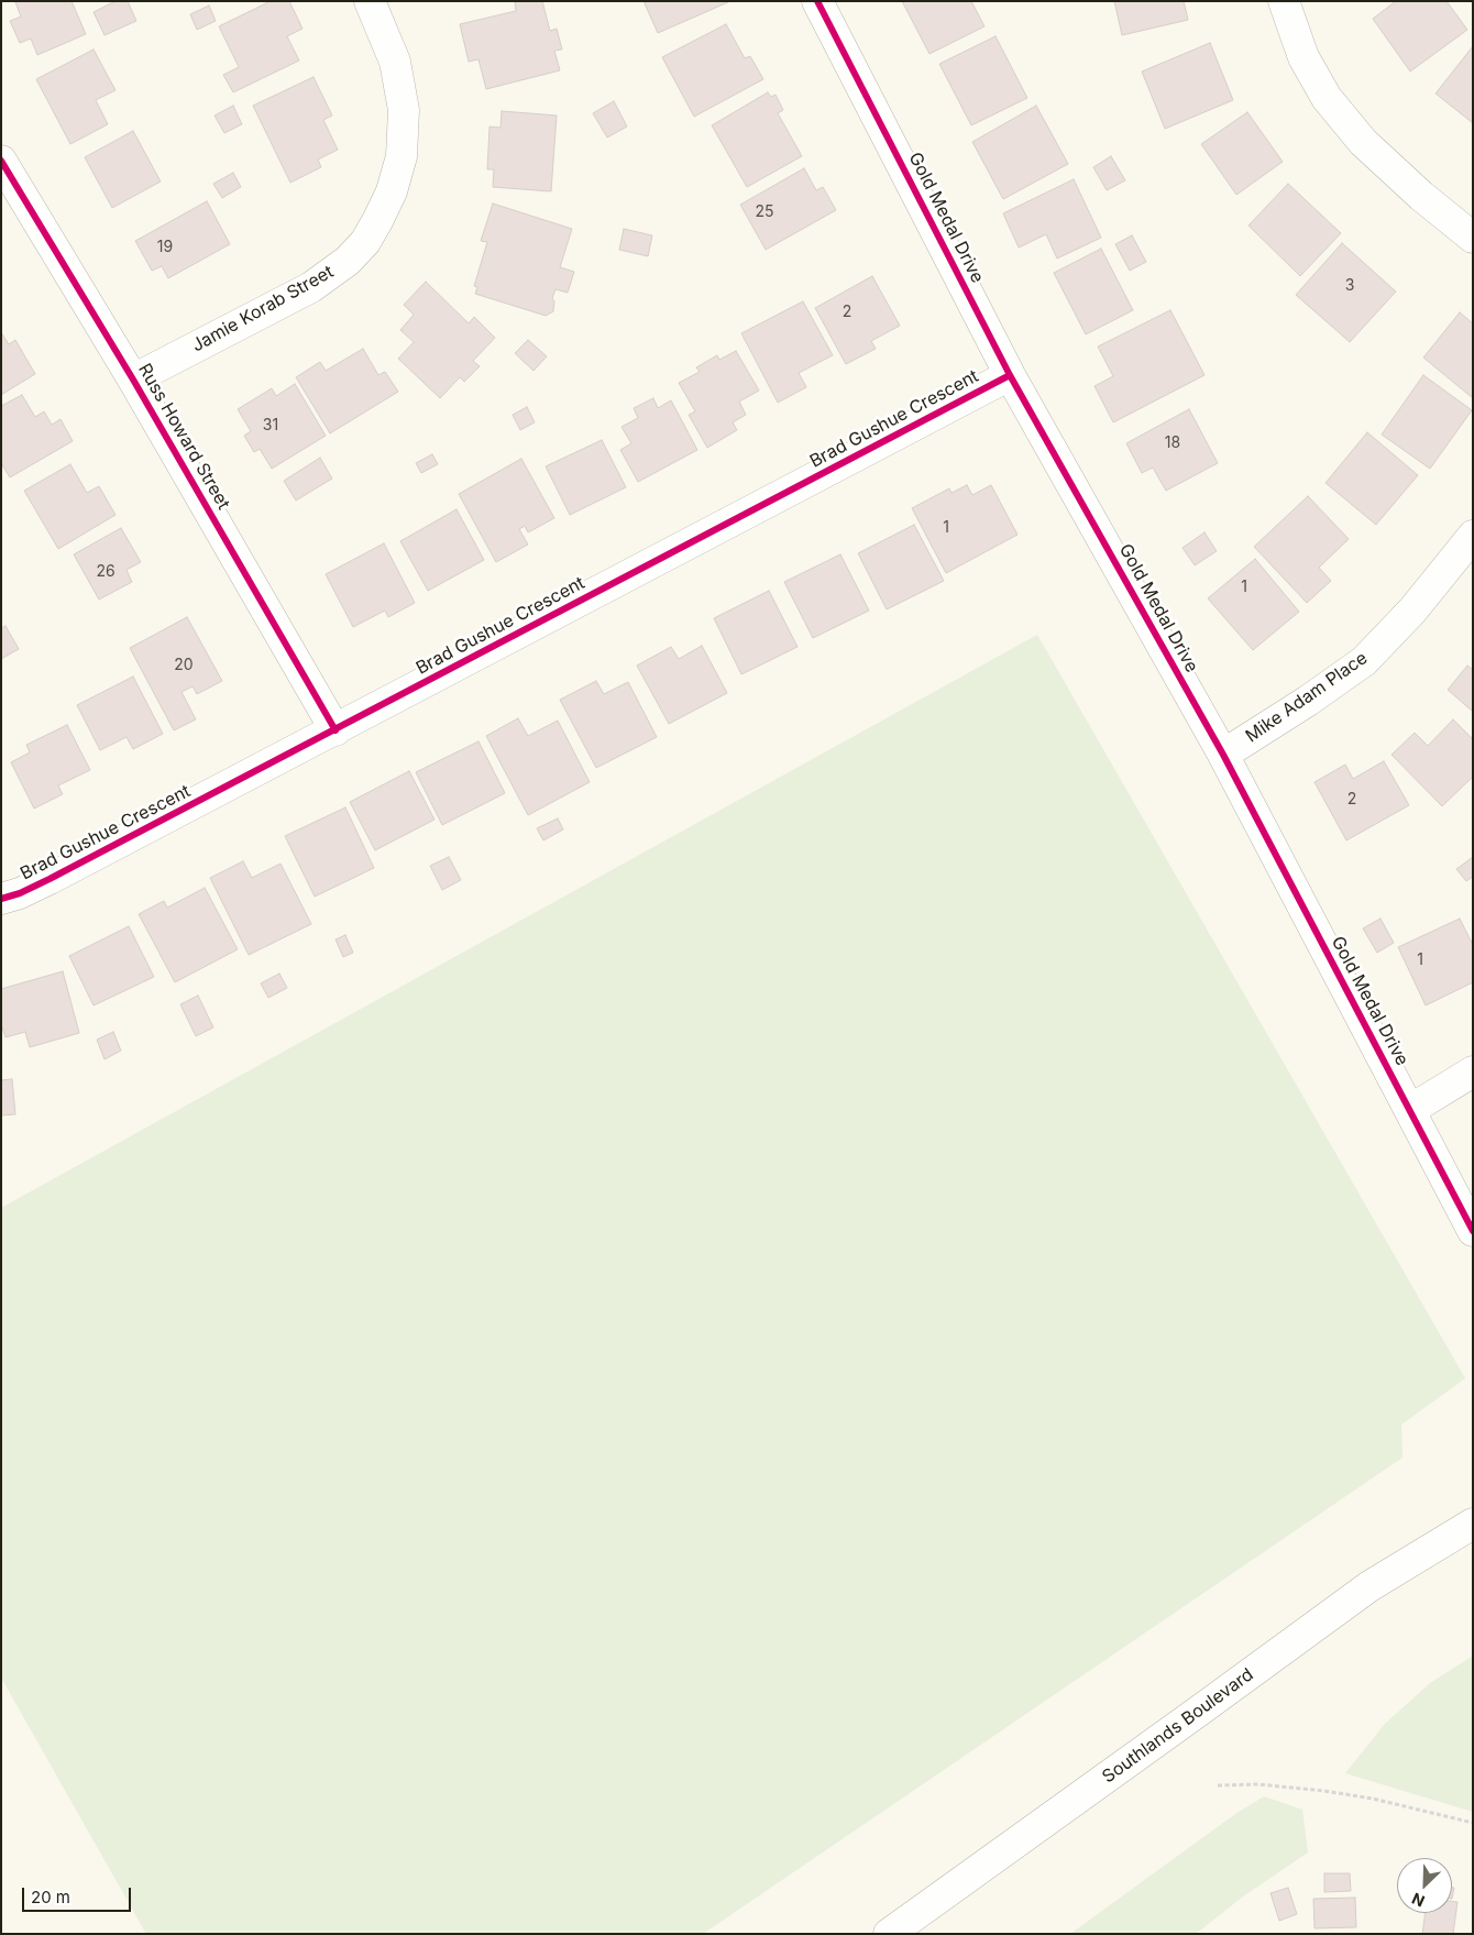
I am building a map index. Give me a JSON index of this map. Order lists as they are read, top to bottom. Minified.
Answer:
{"streets":{"street":["Gold Medal Drive","Jamie Korab Street","Brad Gushue Crescent","Russ Howard Street","Mike Adam Place","Southlands Boulevard"]},"crossings":[["Gold Medal Drive","Brad Gushue Crescent"],["Gold Medal Drive","Mike Adam Place"],["Jamie Korab Street","Russ Howard Street"],["Brad Gushue Crescent","Russ Howard Street"]],"house_numbers":["25","19","3","2","31","18","1","26","1","20","2","1"],"scale_bar":"20 m","north":"bottom left"}
